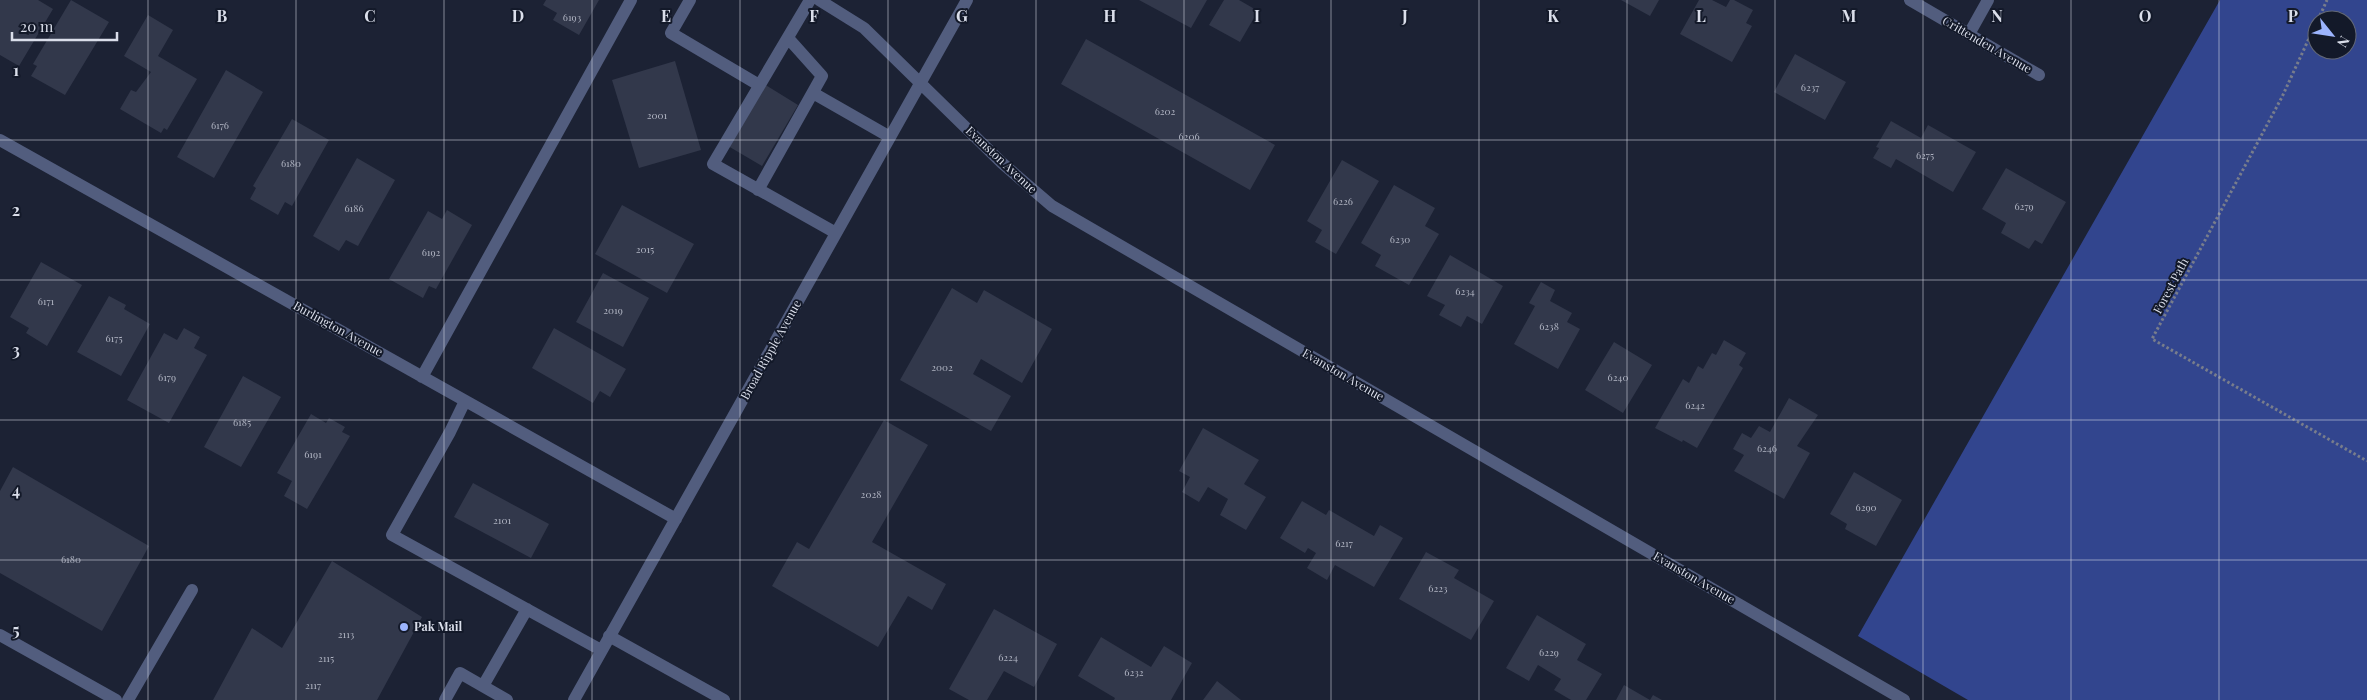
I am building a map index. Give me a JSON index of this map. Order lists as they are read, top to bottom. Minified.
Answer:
{"streets":{"street":["Crittenden Avenue","Evanston Avenue","Burlington Avenue","Broad Ripple Avenue"],"path":["Forest Path"]},"crossings":[["Evanston Avenue","Broad Ripple Avenue"],["Burlington Avenue","Broad Ripple Avenue"]],"places":["Pak Mail"],"house_numbers":["6193","6237","6202","2001","6176","6206","6275","6180","6226","6279","6186","6230","2015","6192","6234","6171","2019","6238","6175","2002","6179","6240","6242","6185","6246","6191","2028","6290","2101","6217","6180","6223","2113","6229","6224","2115","6232","2117"],"scale_bar":"20 m","north":"bottom right","grid":{"columns":["B","C","D","E","F","G","H","I","J","K","L","M","N","O","P"],"rows":["1","2","3","4","5"]}}
